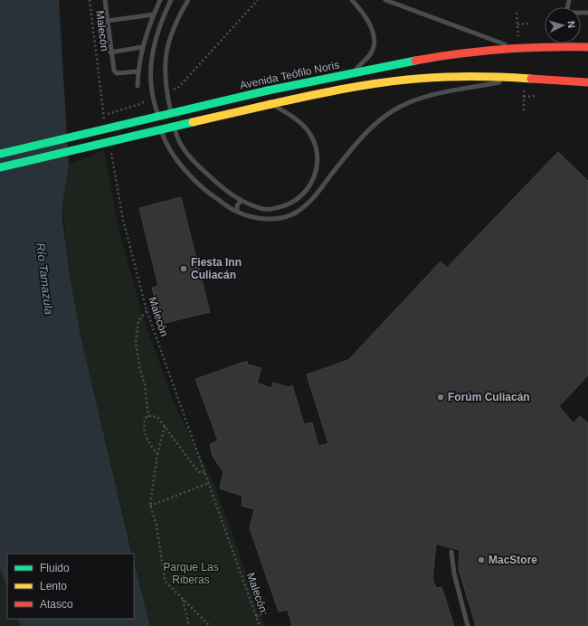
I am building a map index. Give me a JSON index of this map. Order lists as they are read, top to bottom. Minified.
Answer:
{"streets":{"main road":["Avenida Teófilo Noris"],"path":["Malecón"]},"water":["Río Tamazula"],"parks":["Parque Las Riberas"],"places":["Fiesta Inn Culiacán","Forúm Culiacán","MacStore"],"legend":["Fluido","Lento","Atasco"],"north":"right"}
